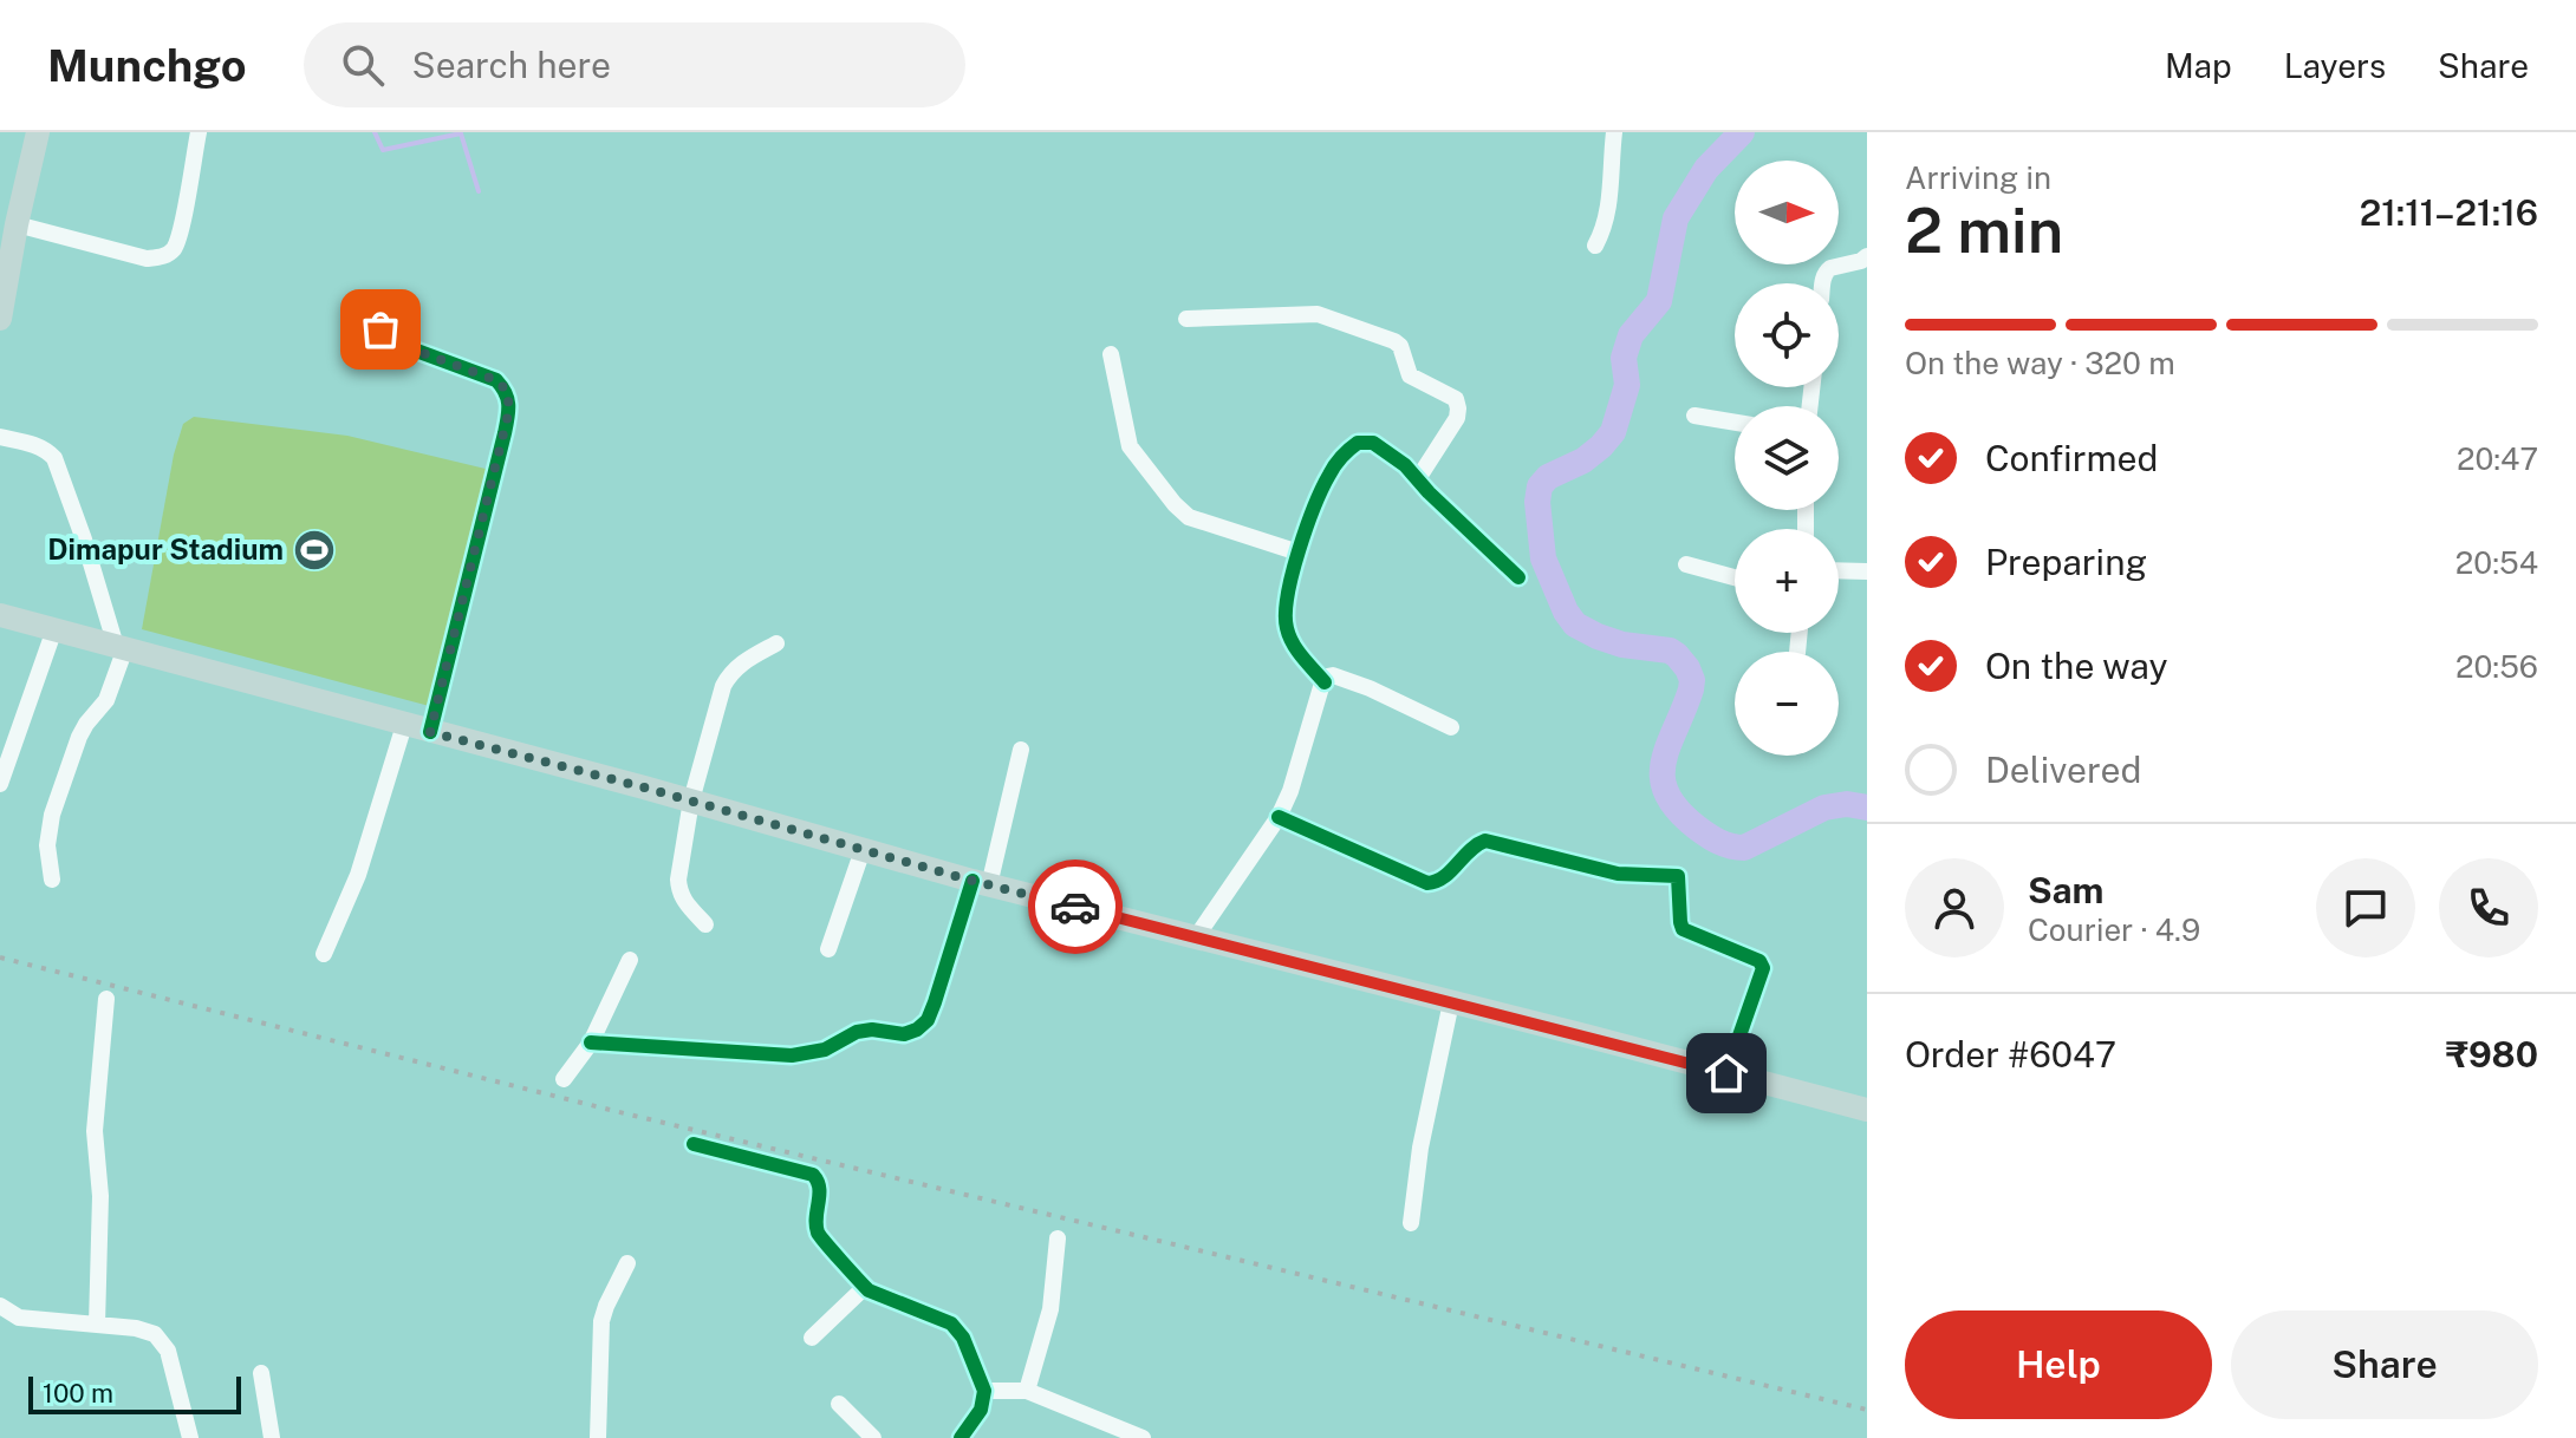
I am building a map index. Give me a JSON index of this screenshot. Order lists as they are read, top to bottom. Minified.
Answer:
{"places":{"sports":["Dimapur Stadium"]},"scale_bar":"100 m","north":"right","page":{"header":"Munchgo","search":"Search here","nav":["Map","Layers","Share"],"heading":["2 min","Arriving in","21:11–21:16"],"panel":["Sam","Courier · 4.9","Order #6047","₹980"],"map_buttons":["+","−"],"bar":"On the way · 320 m","list":[["Confirmed","20:47"],["Preparing","20:54"],["On the way","20:56"],"Delivered"],"buttons":["Help","Share"],"scale":"100 m"}}
